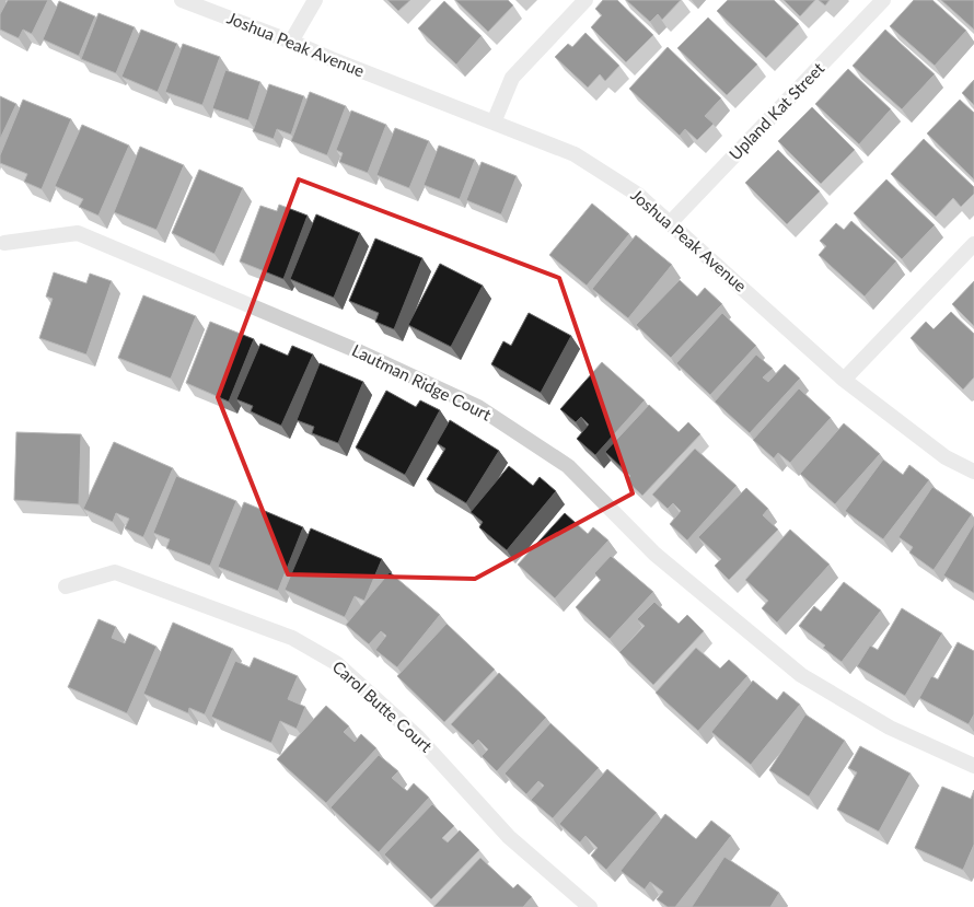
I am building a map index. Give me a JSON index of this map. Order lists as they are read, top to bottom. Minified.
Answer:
{"streets":{"street":["Joshua Peak Avenue","Upland Kat Street","Lautman Ridge Court","Carol Butte Court"]},"crossings":[["Joshua Peak Avenue","Upland Kat Street"]]}
